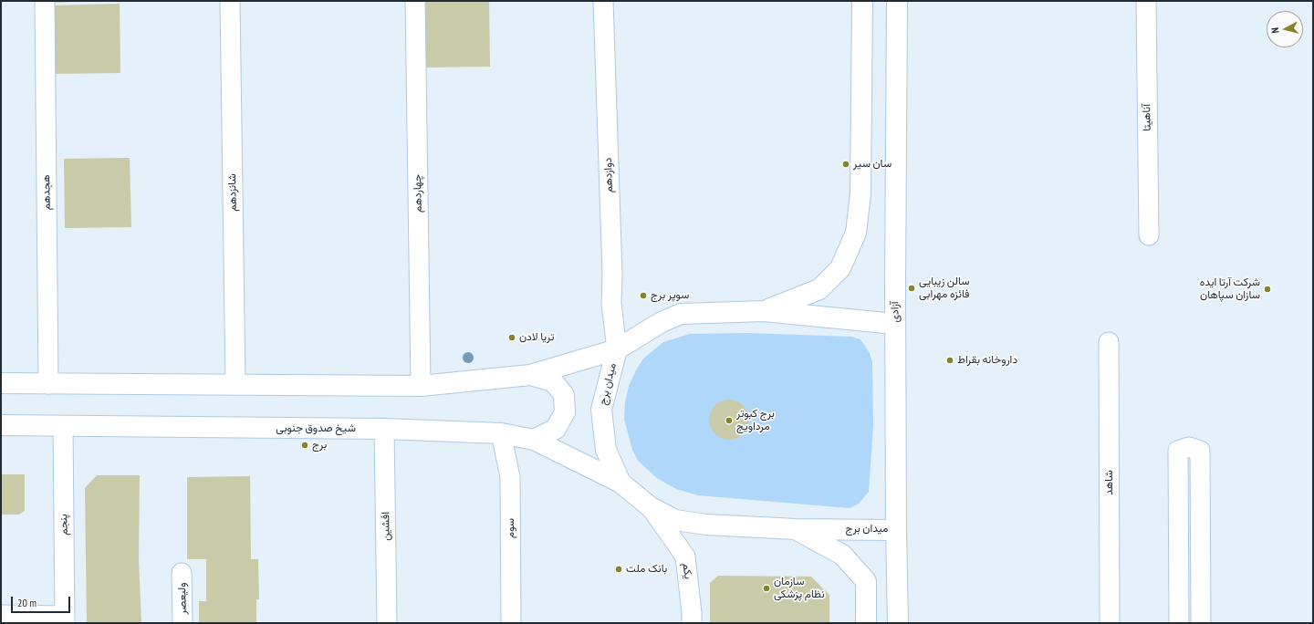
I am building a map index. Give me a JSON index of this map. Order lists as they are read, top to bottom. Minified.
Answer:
{"streets":{"main road":["آزادی","میدان برج","شیخ صدوق جنوبی"],"street":["آناهیتا","دوازدهم","هجدهم","شانزدهم","چهاردهم","شاهد","پنجم","افشین","سوم","یکم","ولیعصر"]},"crossings":[["دوازدهم","میدان برج"],["آزادی","میدان برج"],["میدان برج","شیخ صدوق جنوبی"],["میدان برج","یکم"],["شیخ صدوق جنوبی","پنجم"],["شیخ صدوق جنوبی","افشین"],["شیخ صدوق جنوبی","سوم"]],"places":["سان سیر","سالن زیبایی فائزه مهرابی","شرکت آرتا ایده سازان سپاهان","سوپر برج","تریا لادن","داروخانه بقراط","برج کبوتر مرداویج","برج","بانک ملت","سازمان نظام پزشکی"],"scale_bar":"20 m","north":"left"}
